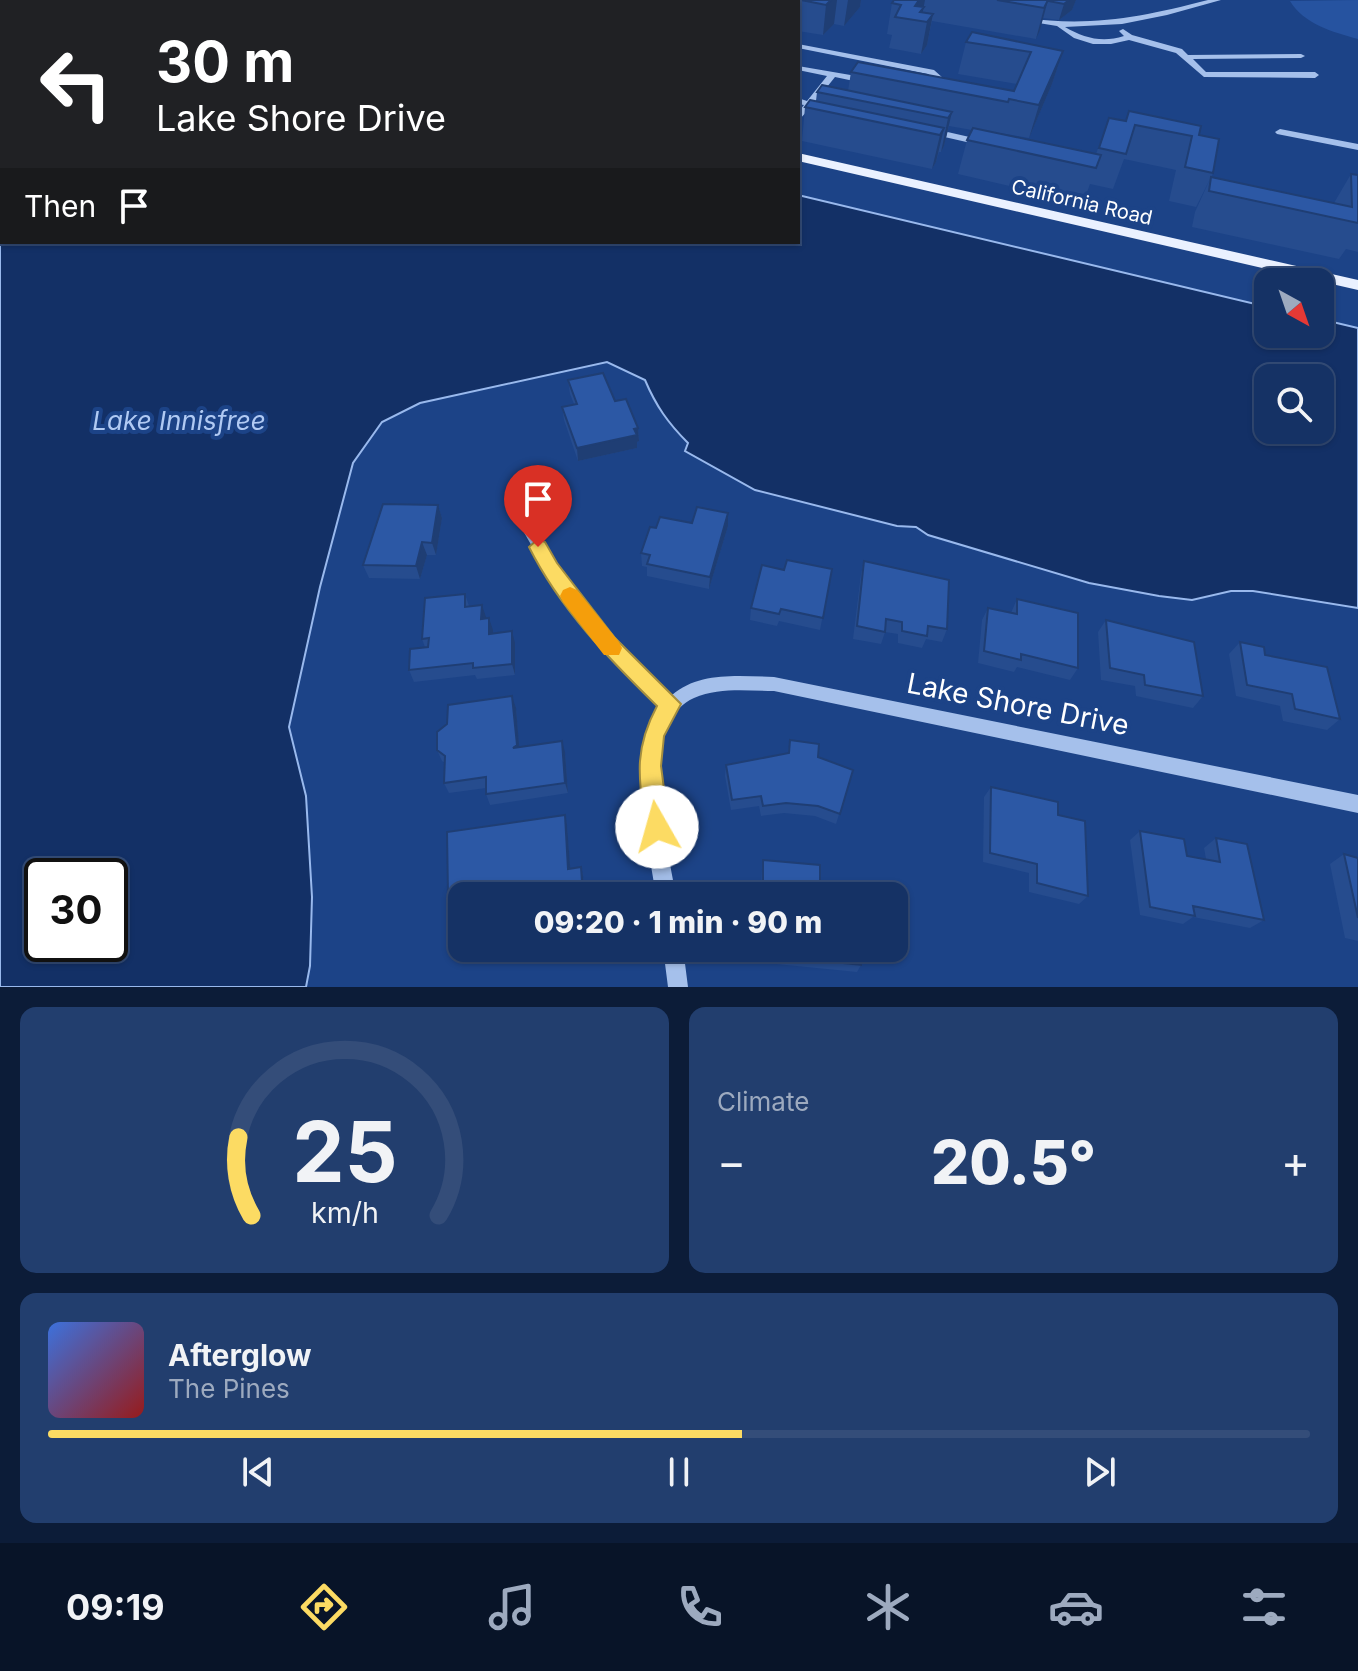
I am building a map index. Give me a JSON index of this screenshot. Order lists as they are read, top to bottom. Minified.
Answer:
{"streets":{"main road":["California Road"],"street":["Lake Shore Drive"]},"water":["Lake Innisfree"],"north":"bottom right","page":{"turn":["30 m","Lake Shore Drive"],"then":"Then","limit":"30","trip":"09:20 · 1 min · 90 m","tile":"Climate","heat":["−","20.5°","+"],"song":["Afterglow","The Pines"],"tabs":"09:19","gauge":["25","km/h"]}}
